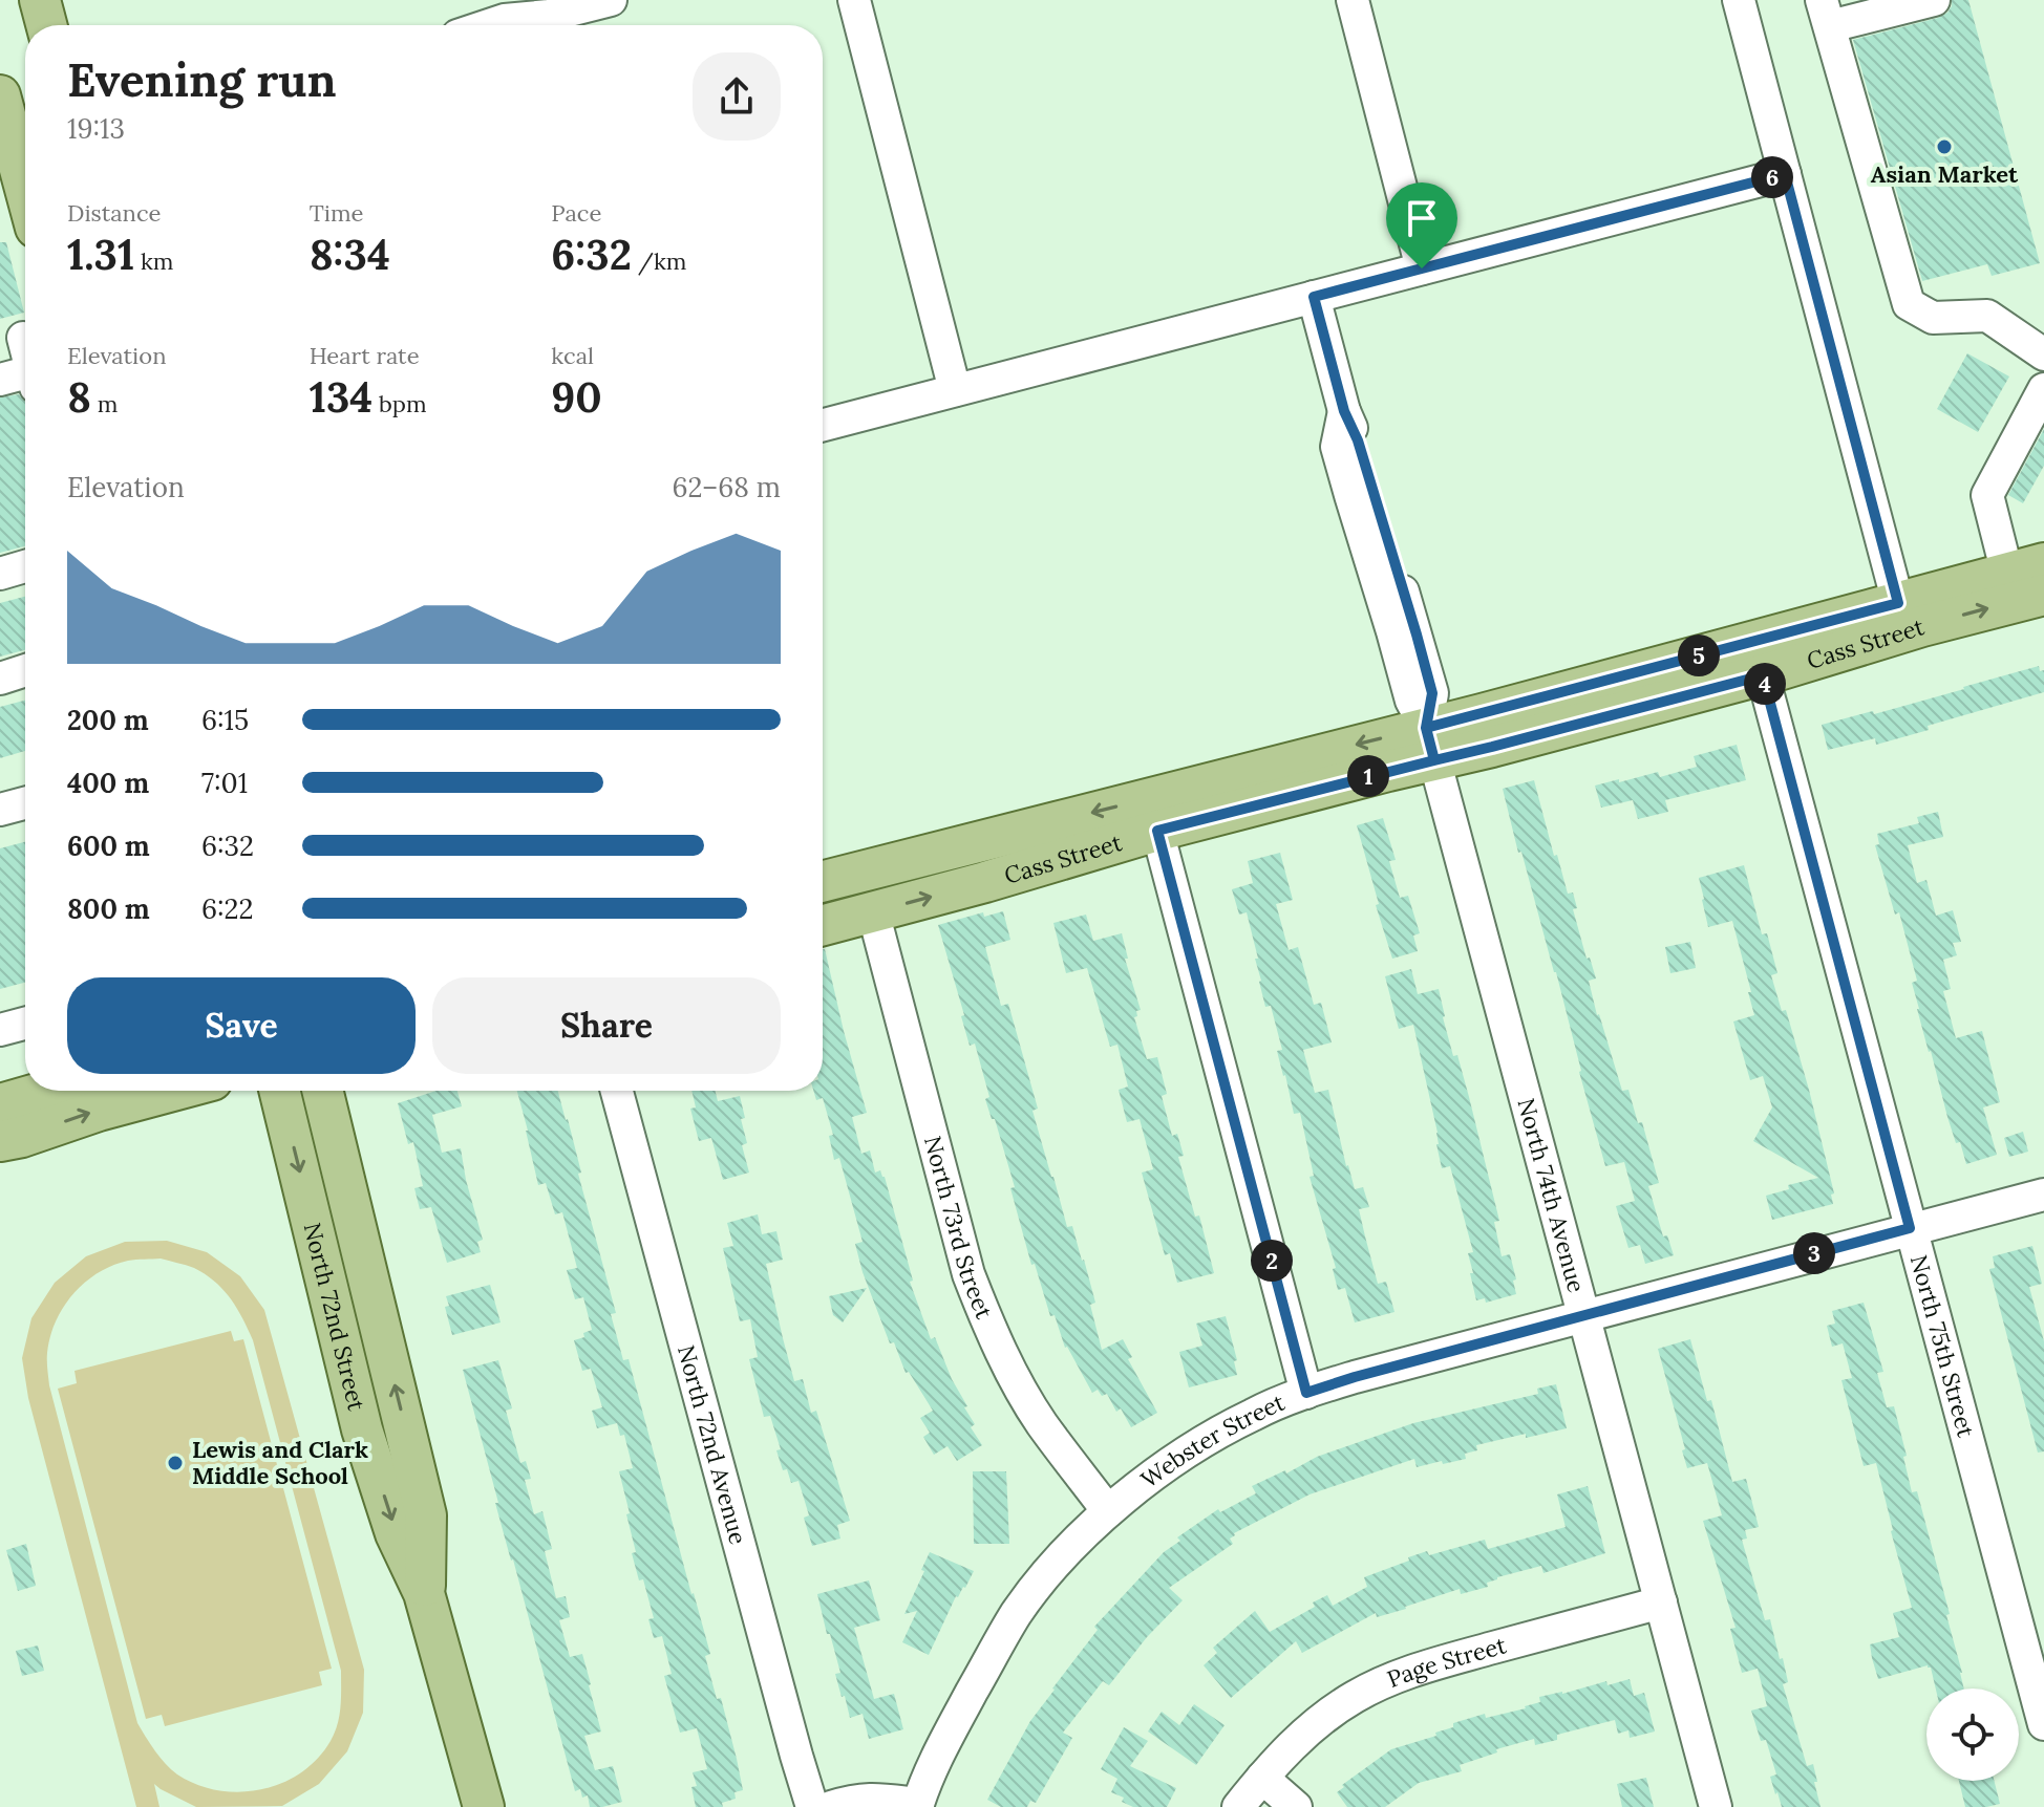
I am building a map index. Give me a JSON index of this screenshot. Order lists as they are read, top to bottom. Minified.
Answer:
{"streets":{"main road":["Cass Street","North 72nd Street"],"street":["North 74th Avenue","North 73rd Street","North 75th Street","North 72nd Avenue","Webster Street","Page Street"]},"crossings":[["Cass Street","North 74th Avenue"],["Cass Street","North 73rd Street"],["Cass Street","North 75th Street"],["North 74th Avenue","Webster Street"],["North 74th Avenue","Page Street"],["North 73rd Street","Webster Street"],["North 75th Street","Webster Street"]],"places":["Asian Market","Lewis and Clark Middle School"],"page":{"heading":["Evening run","19:13"],"pins":["6","5","4","1","3","2"],"stats":[["Distance","1.31 km"],["Time","8:34"],["Pace","6:32 /km"],["Elevation","8 m"],["Heart rate","134 bpm"],["kcal","90"]],"chart":["Elevation","62–68 m"],"list":[{"name":"200 m","note":"6:15"},{"name":"400 m","note":"7:01"},{"name":"600 m","note":"6:32"},{"name":"800 m","note":"6:22"}],"buttons":["Save","Share"]}}
